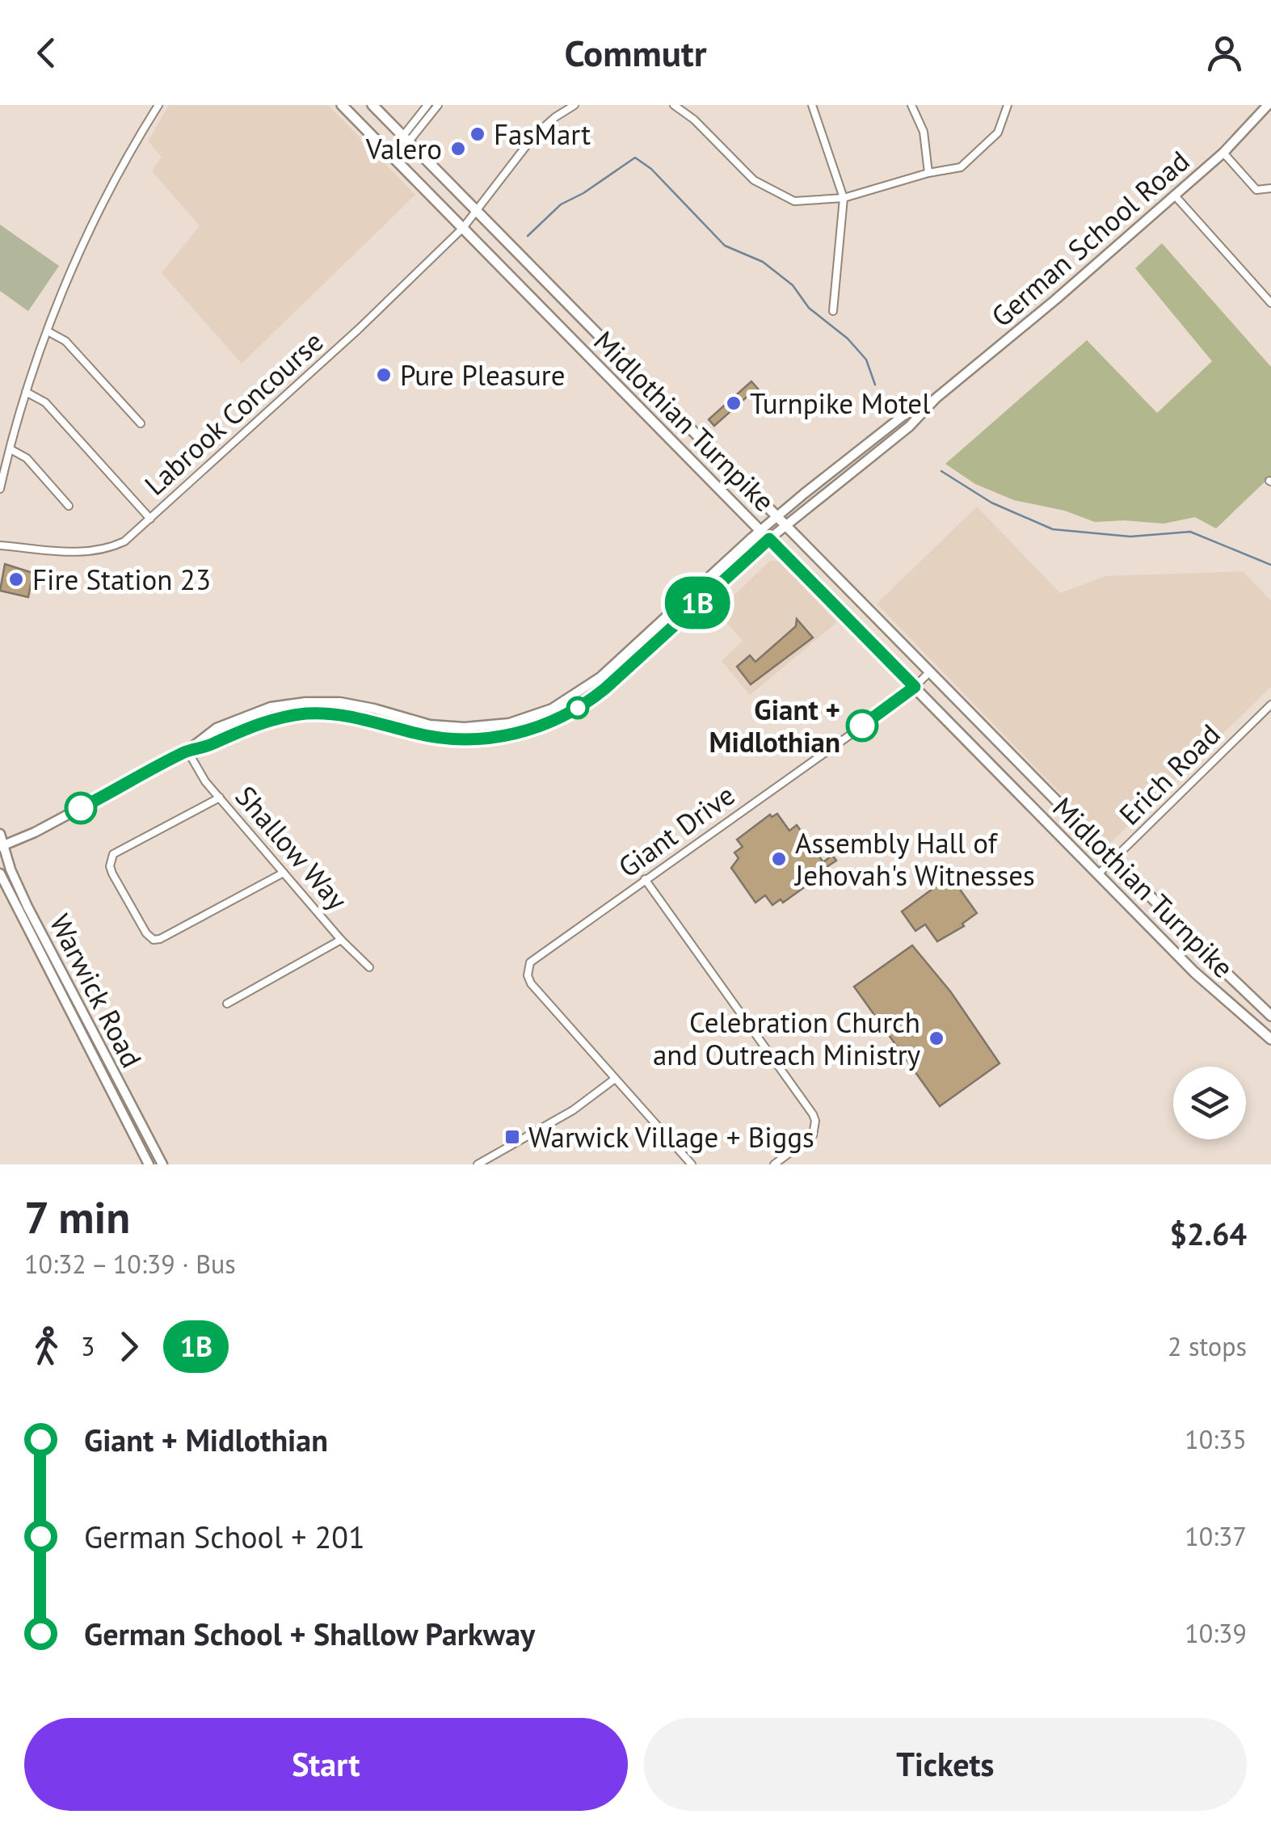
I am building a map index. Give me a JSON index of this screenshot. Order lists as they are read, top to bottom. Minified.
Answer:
{"streets":{"main road":["Midlothian Turnpike"],"street":["German School Road","Labrook Concourse","Erich Road","Giant Drive","Shallow Way","Warwick Road"]},"crossings":[["German School Road","Midlothian Turnpike"],["German School Road","Shallow Way"],["Labrook Concourse","Midlothian Turnpike"],["Midlothian Turnpike","Erich Road"],["Midlothian Turnpike","Giant Drive"]],"places":{"other":["FasMart","Valero","Pure Pleasure","Turnpike Motel","Fire Station 23","Giant + Midlothian","Assembly Hall of Jehovah's Witnesses","Celebration Church and Outreach Ministry"],"transit":["Warwick Village + Biggs"]},"lines":["bus line 1B"],"page":{"header":"Commutr","on_map":"1B","heading":["7 min","10:32 – 10:39 · Bus","$2.64"],"legs":["3","1B","2 stops"],"list":[{"name":"Giant + Midlothian","value":"10:35"},{"name":"German School + 201","value":"10:37"},{"name":"German School + Shallow Parkway","value":"10:39"}],"buttons":["Start","Tickets"]}}
